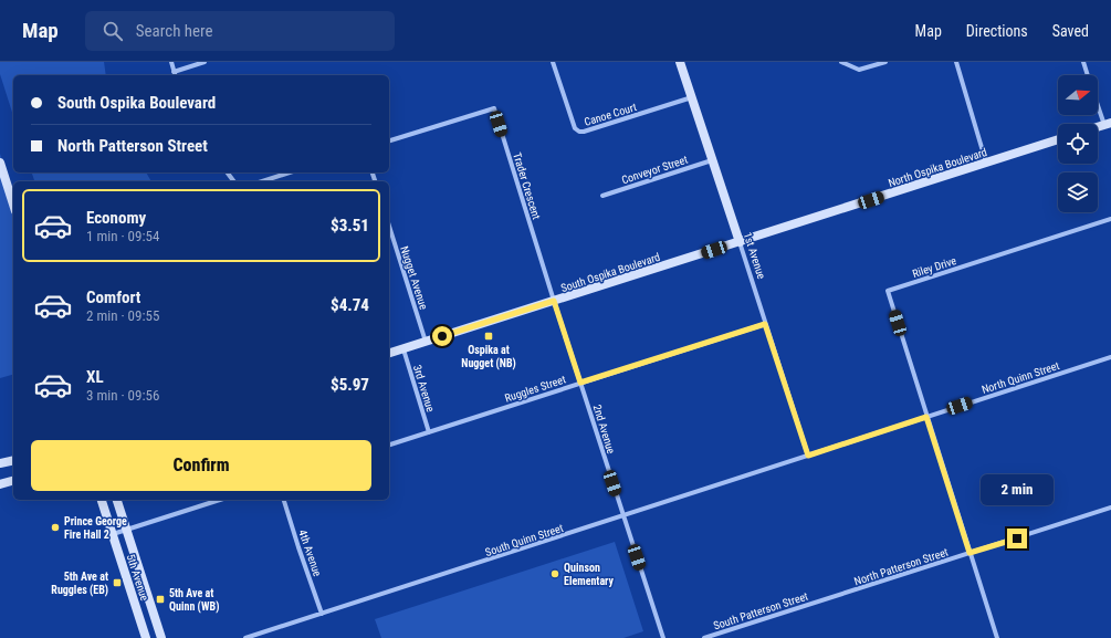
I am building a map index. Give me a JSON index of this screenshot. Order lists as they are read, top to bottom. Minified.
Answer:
{"streets":{"street":["Canoe Court","North Ospika Boulevard","Conveyor Street","Trader Crescent","1st Avenue","Riley Drive","South Ospika Boulevard","Nugget Avenue","North Quinn Street","3rd Avenue","Ruggles Street","2nd Avenue","South Quinn Street","4th Avenue","North Patterson Street","5th Avenue","South Patterson Street"]},"crossings":[["Canoe Court","1st Avenue"],["North Ospika Boulevard","1st Avenue"],["North Ospika Boulevard","South Ospika Boulevard"],["Conveyor Street","1st Avenue"],["Trader Crescent","South Ospika Boulevard"],["Trader Crescent","2nd Avenue"],["1st Avenue","South Ospika Boulevard"],["1st Avenue","North Quinn Street"],["1st Avenue","Ruggles Street"],["1st Avenue","South Quinn Street"],["Riley Drive","North Quinn Street"],["South Ospika Boulevard","Nugget Avenue"],["South Ospika Boulevard","3rd Avenue"],["South Ospika Boulevard","2nd Avenue"],["North Quinn Street","South Quinn Street"],["3rd Avenue","Ruggles Street"],["Ruggles Street","2nd Avenue"],["2nd Avenue","South Quinn Street"],["South Quinn Street","4th Avenue"],["North Patterson Street","South Patterson Street"]],"places":{"transit":["Ospika at Nugget (NB)","5th Ave at Ruggles (EB)","5th Ave at Quinn (WB)"],"other":["Prince George Fire Hall 2","Quinson Elementary"]},"north":"right","page":{"header":"Map","search":"Search here","nav":["Map","Directions","Saved"],"banner":["South Ospika Boulevard","North Patterson Street"],"list":[{"name":"Economy","note":"1 min · 09:54","value":"$3.51"},{"name":"Comfort","note":"2 min · 09:55","value":"$4.74"},{"name":"XL","note":"3 min · 09:56","value":"$5.97"}],"buttons":"Confirm","bubble":"2 min"}}
